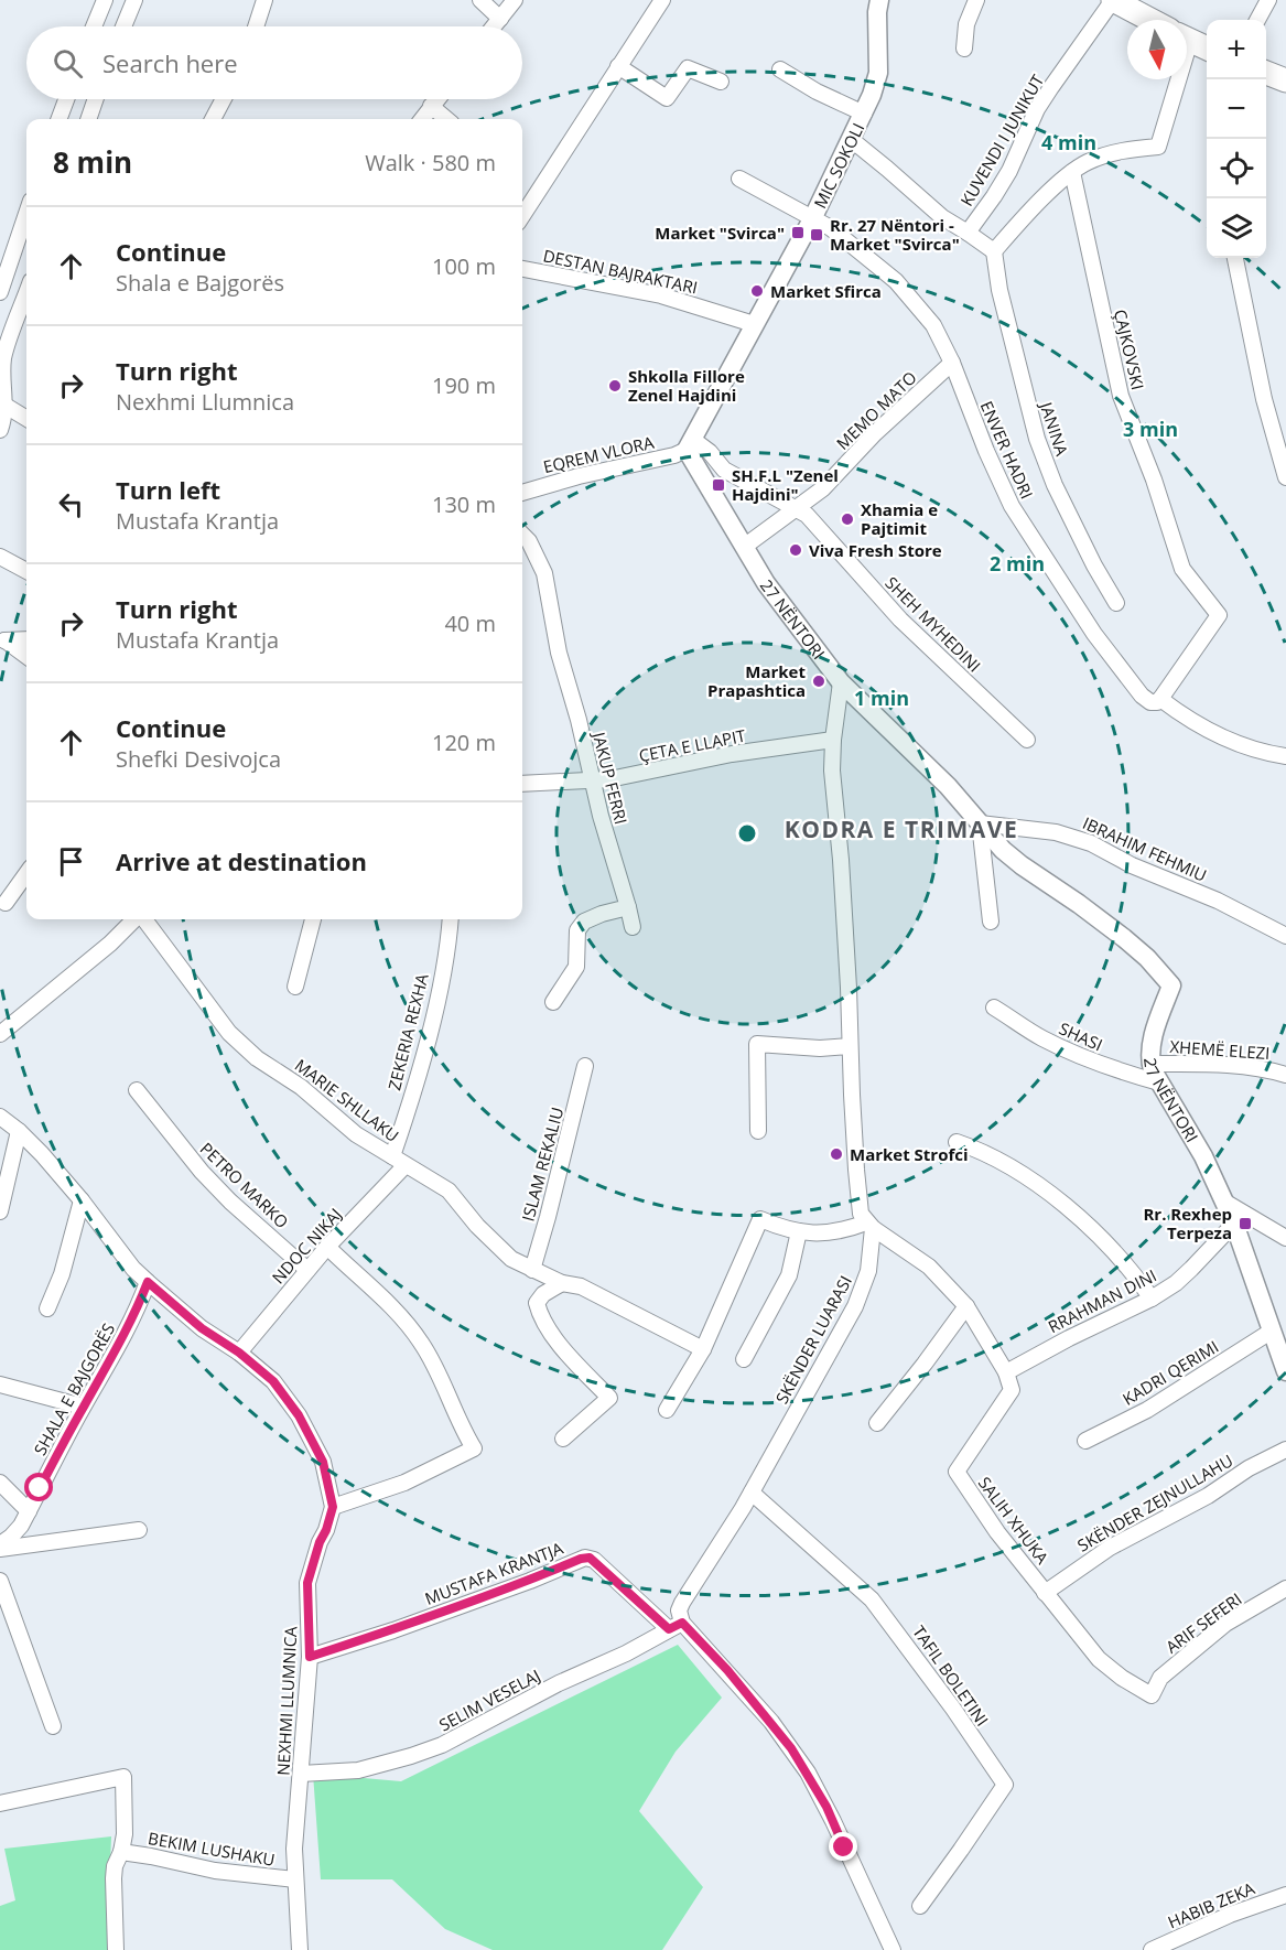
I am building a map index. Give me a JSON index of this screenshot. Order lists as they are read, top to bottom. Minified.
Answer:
{"streets":{"street":["KUVENDI I JUNIKUT","MIC SOKOLI","DESTAN BAJRAKTARI","ÇAJKOVSKI","MEMO MATO","JANINA","ENVER HADRI","EQREM VLORA","27 NËNTORI","SHEH MYHEDINI","ÇETA E LLAPIT","JAKUP FERRI","IBRAHIM FEHMIU","ZEKERIA REXHA","SHASI","XHEMË ELEZI","MARIE SHLLAKU","ISLAM REKALIU","PETRO MARKO","NDOC NIKAJ","RRAHMAN DINI","SKËNDER LUARASI","KADRI QERIMI","SHALA E BAJGORËS","SKËNDER ZEJNULLAHU","SALIH XHUKA","MUSTAFA KRANTJA","ARIF SEFERI","TAFIL BOLETINI","SELIM VESELAJ","NEXHMI LLUMNICA","BEKIM LUSHAKU","HABIB ZEKA"]},"crossings":[["MIC SOKOLI","DESTAN BAJRAKTARI"],["MIC SOKOLI","ENVER HADRI"],["MIC SOKOLI","EQREM VLORA"],["MIC SOKOLI","27 NËNTORI"],["MIC SOKOLI","SHEH MYHEDINI"],["ÇAJKOVSKI","ENVER HADRI"],["MEMO MATO","ENVER HADRI"],["MEMO MATO","27 NËNTORI"],["MEMO MATO","SHEH MYHEDINI"],["EQREM VLORA","27 NËNTORI"],["EQREM VLORA","SHEH MYHEDINI"],["27 NËNTORI","SHEH MYHEDINI"],["27 NËNTORI","IBRAHIM FEHMIU"],["27 NËNTORI","SHASI"],["27 NËNTORI","XHEMË ELEZI"],["27 NËNTORI","RRAHMAN DINI"],["27 NËNTORI","SKËNDER LUARASI"],["27 NËNTORI","KADRI QERIMI"],["ÇETA E LLAPIT","JAKUP FERRI"],["ÇETA E LLAPIT","SKËNDER LUARASI"],["ZEKERIA REXHA","MARIE SHLLAKU"],["MARIE SHLLAKU","ISLAM REKALIU"],["MARIE SHLLAKU","NDOC NIKAJ"],["PETRO MARKO","NDOC NIKAJ"],["RRAHMAN DINI","SALIH XHUKA"],["SKËNDER LUARASI","MUSTAFA KRANTJA"],["SKËNDER LUARASI","TAFIL BOLETINI"],["SKËNDER LUARASI","SELIM VESELAJ"],["SKËNDER ZEJNULLAHU","SALIH XHUKA"],["SALIH XHUKA","ARIF SEFERI"],["MUSTAFA KRANTJA","SELIM VESELAJ"],["MUSTAFA KRANTJA","NEXHMI LLUMNICA"],["SELIM VESELAJ","NEXHMI LLUMNICA"],["NEXHMI LLUMNICA","BEKIM LUSHAKU"]],"districts":["KODRA E TRIMAVE"],"places":{"transit":["Market \"Svirca\"","Rr. 27 Nëntori - Market \"Svirca\"","SH.F.L \"Zenel Hajdini\"","Rr. Rexhep Terpeza"],"other":["Market Sfirca","Shkolla Fillore Zenel Hajdini","Xhamia e Pajtimit","Viva Fresh Store","Market Prapashtica","Market Strofci"]},"north":"bottom","page":{"map_buttons":["+","−"],"search":"Search here","heading":["8 min","Walk · 580 m"],"list":[["Continue","Shala e Bajgorës","100 m"],["Turn right","Nexhmi Llumnica","190 m"],["Turn left","Mustafa Krantja","130 m"],["Turn right","Mustafa Krantja","40 m"],["Continue","Shefki Desivojca","120 m"],"Arrive at destination"]},"rings":["4 min","3 min","2 min","1 min"]}
